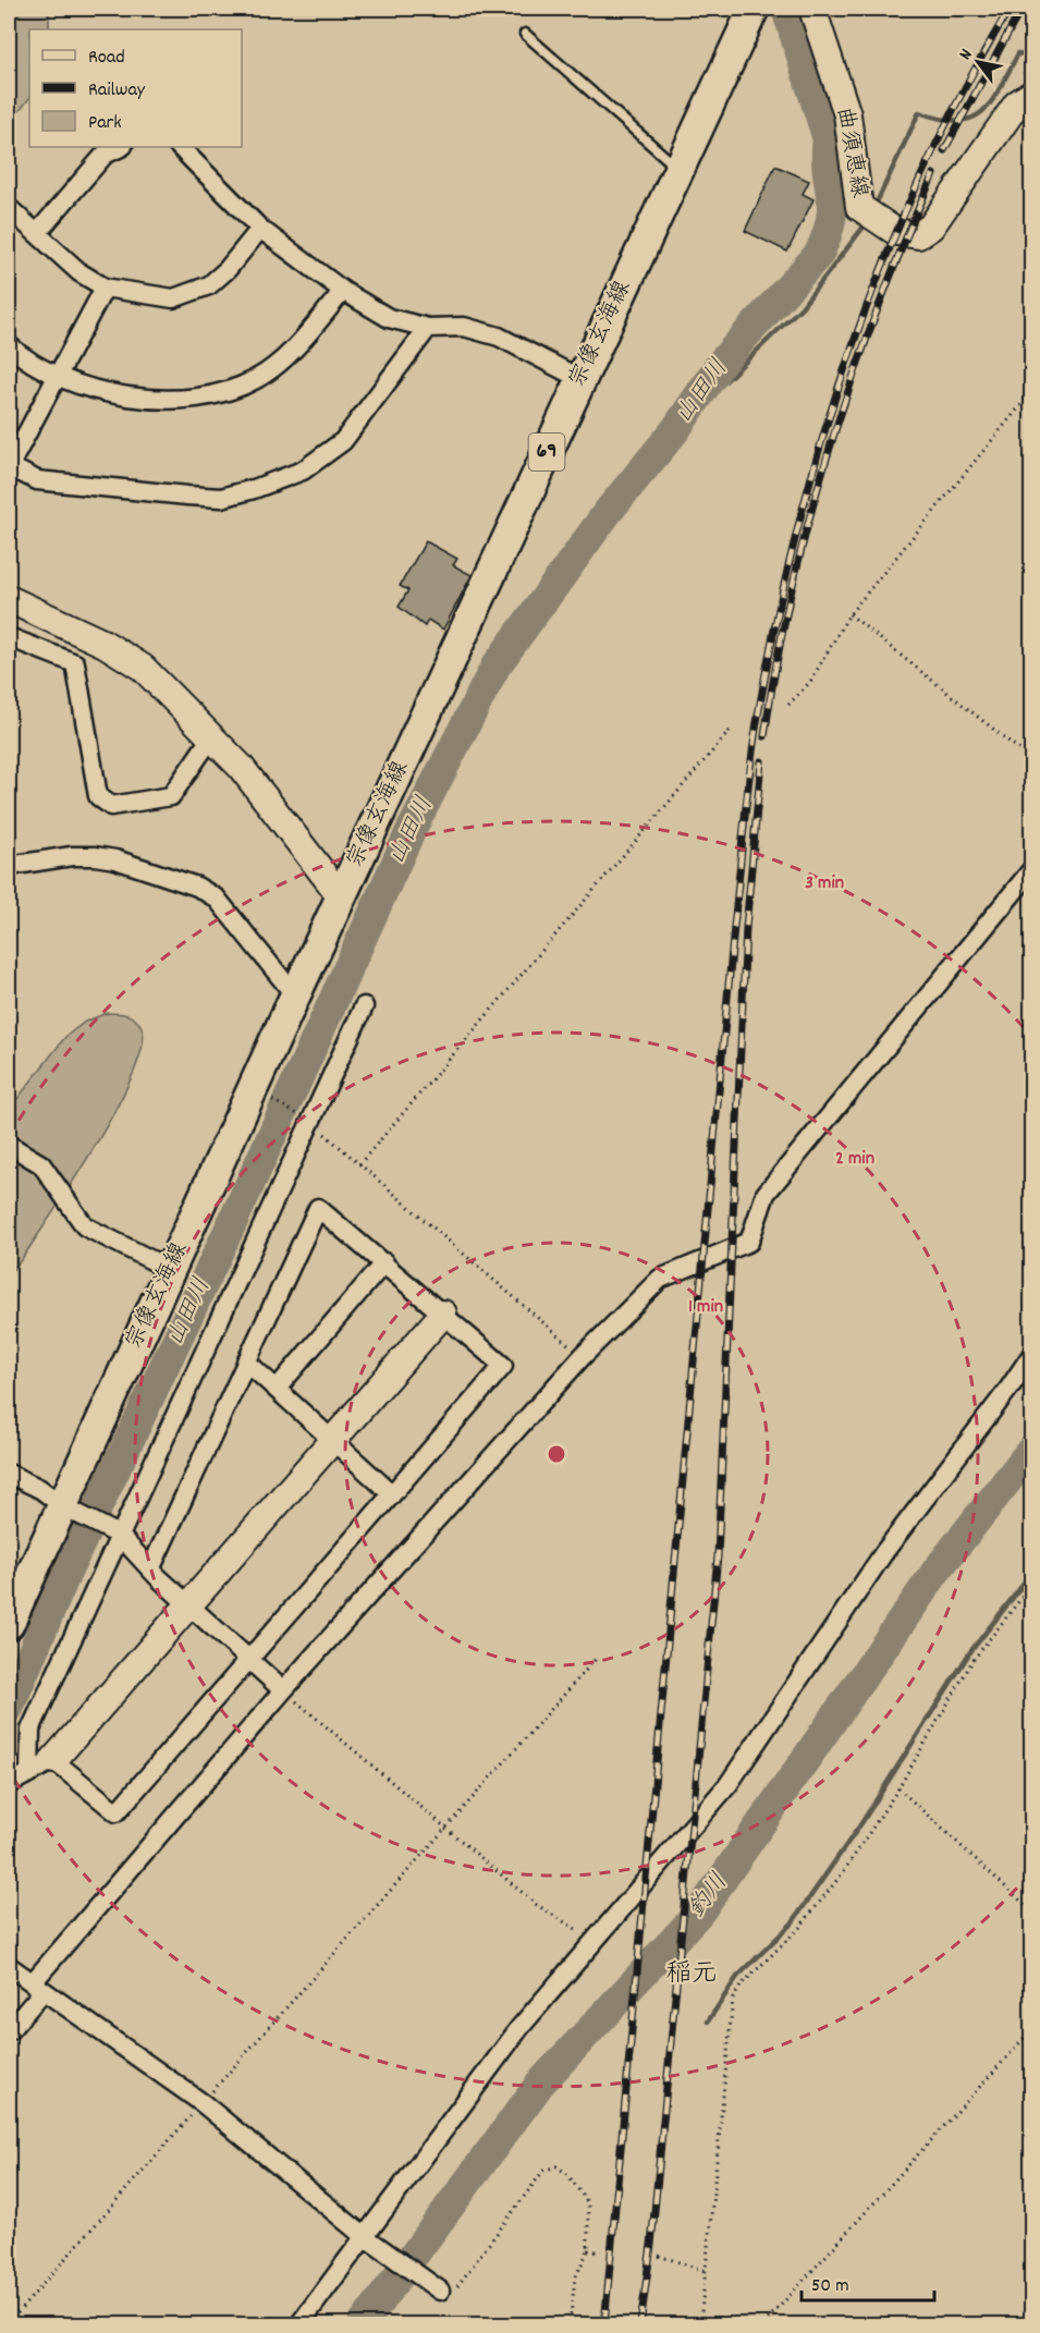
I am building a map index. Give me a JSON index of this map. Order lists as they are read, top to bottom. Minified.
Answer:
{"streets":{"main road":["宗像玄海線","69"],"street":["曲須恵線"]},"districts":["稲元"],"water":["山田川","釣川"],"legend":["Road","Railway","Park"],"scale_bar":"50 m","north":"top left","rings":["3 min","2 min","1 min"]}
